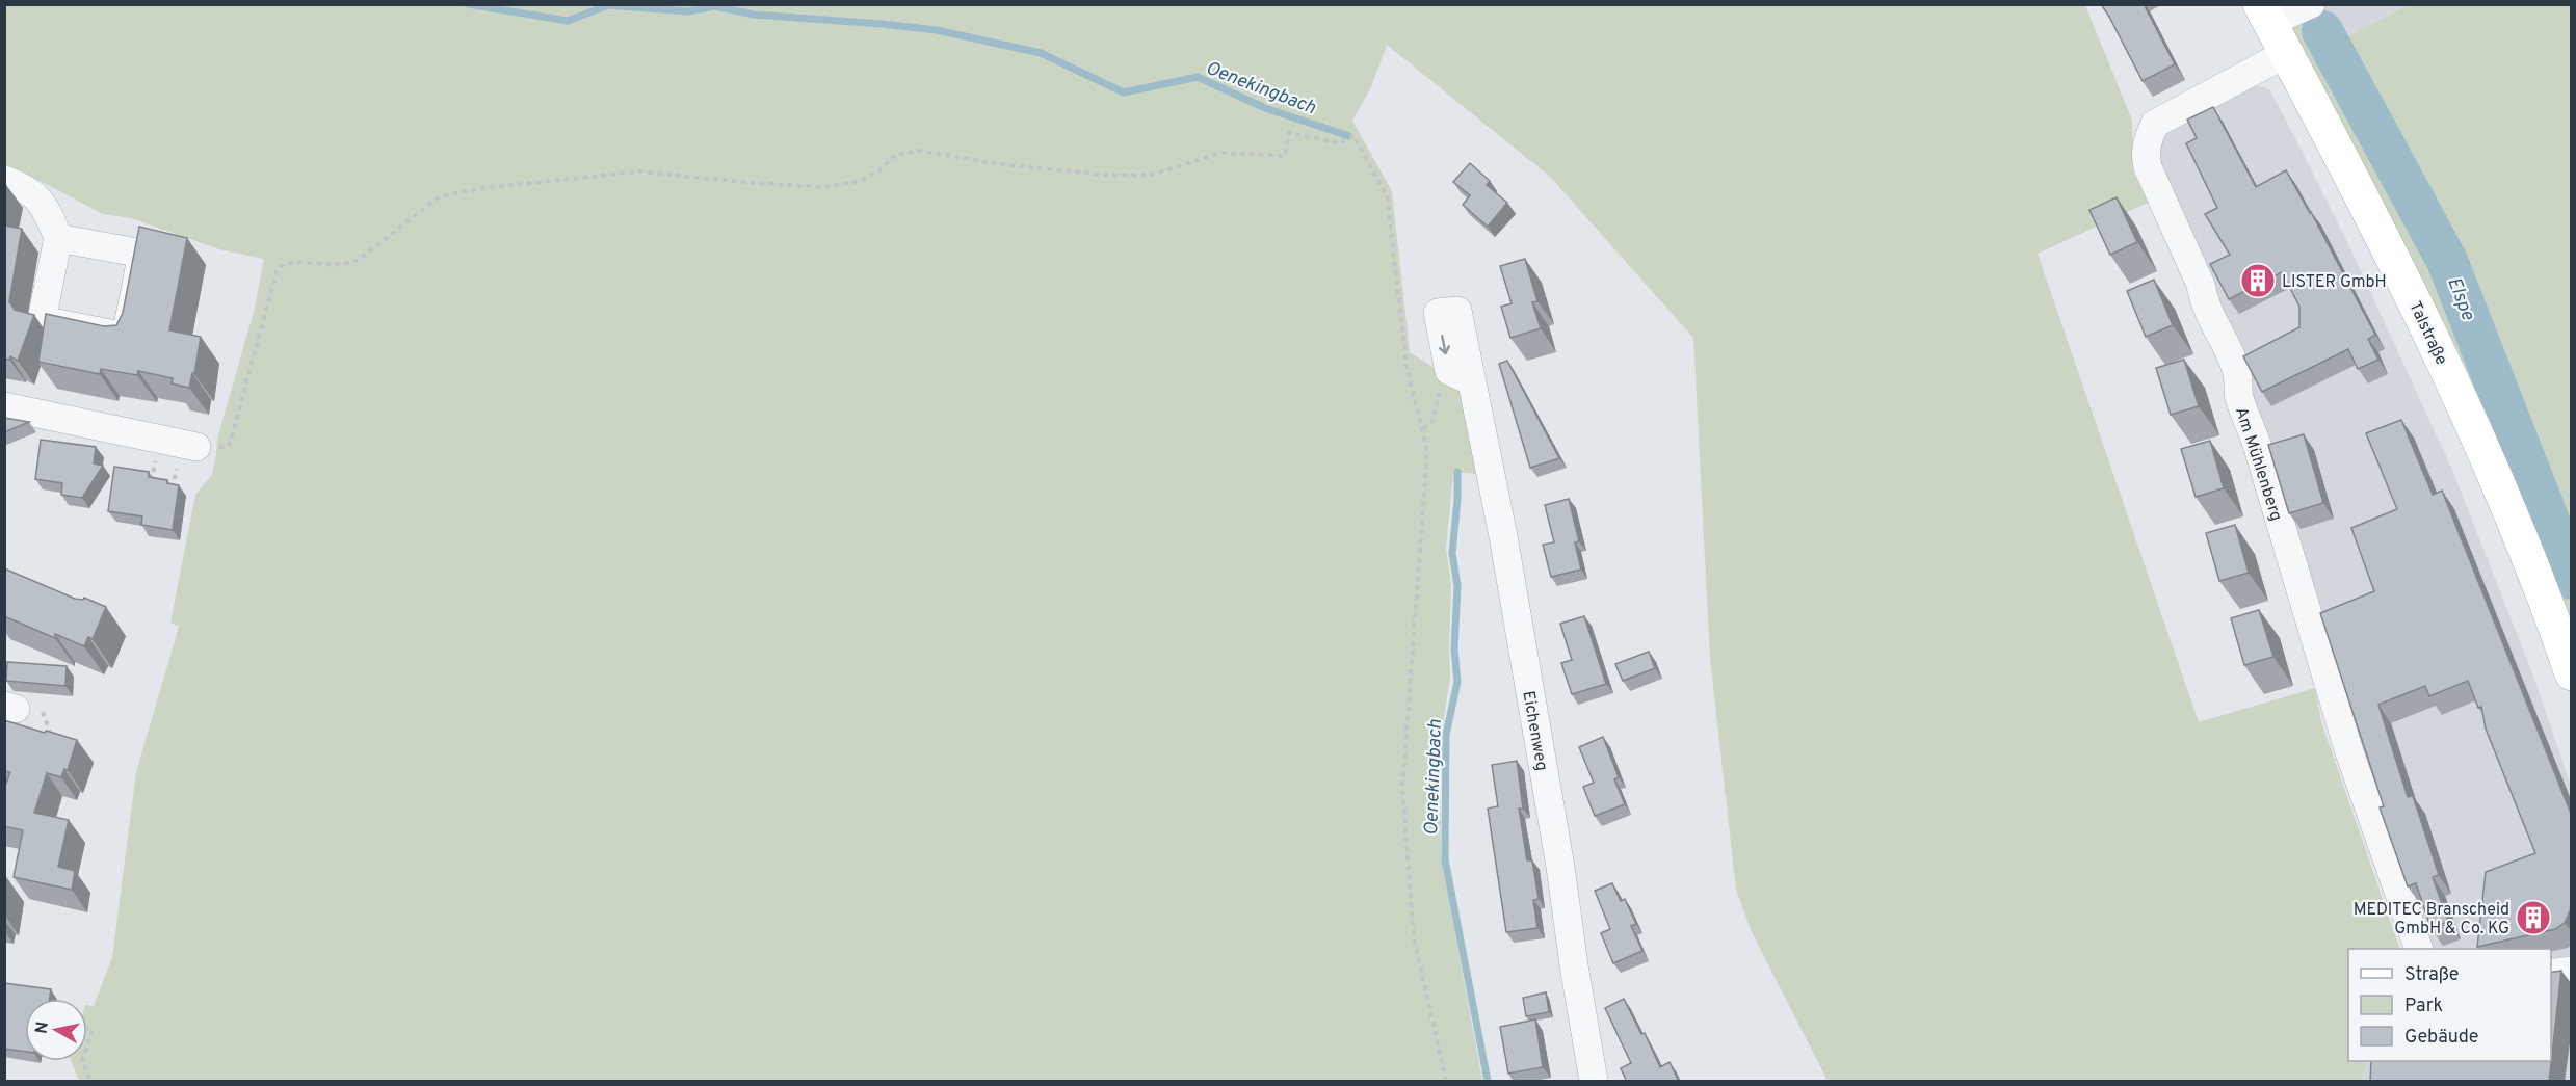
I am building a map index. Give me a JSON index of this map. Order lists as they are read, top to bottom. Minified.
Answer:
{"streets":{"main road":["Talstraße"],"street":["Am Mühlenberg","Eichenweg"]},"crossings":[["Talstraße","Am Mühlenberg"]],"water":["Oenekingbach","Elspe"],"places":{"building":["LISTER GmbH","MEDITEC Branscheid GmbH & Co. KG"]},"legend":["Straße","Park","Gebäude"],"north":"left"}
